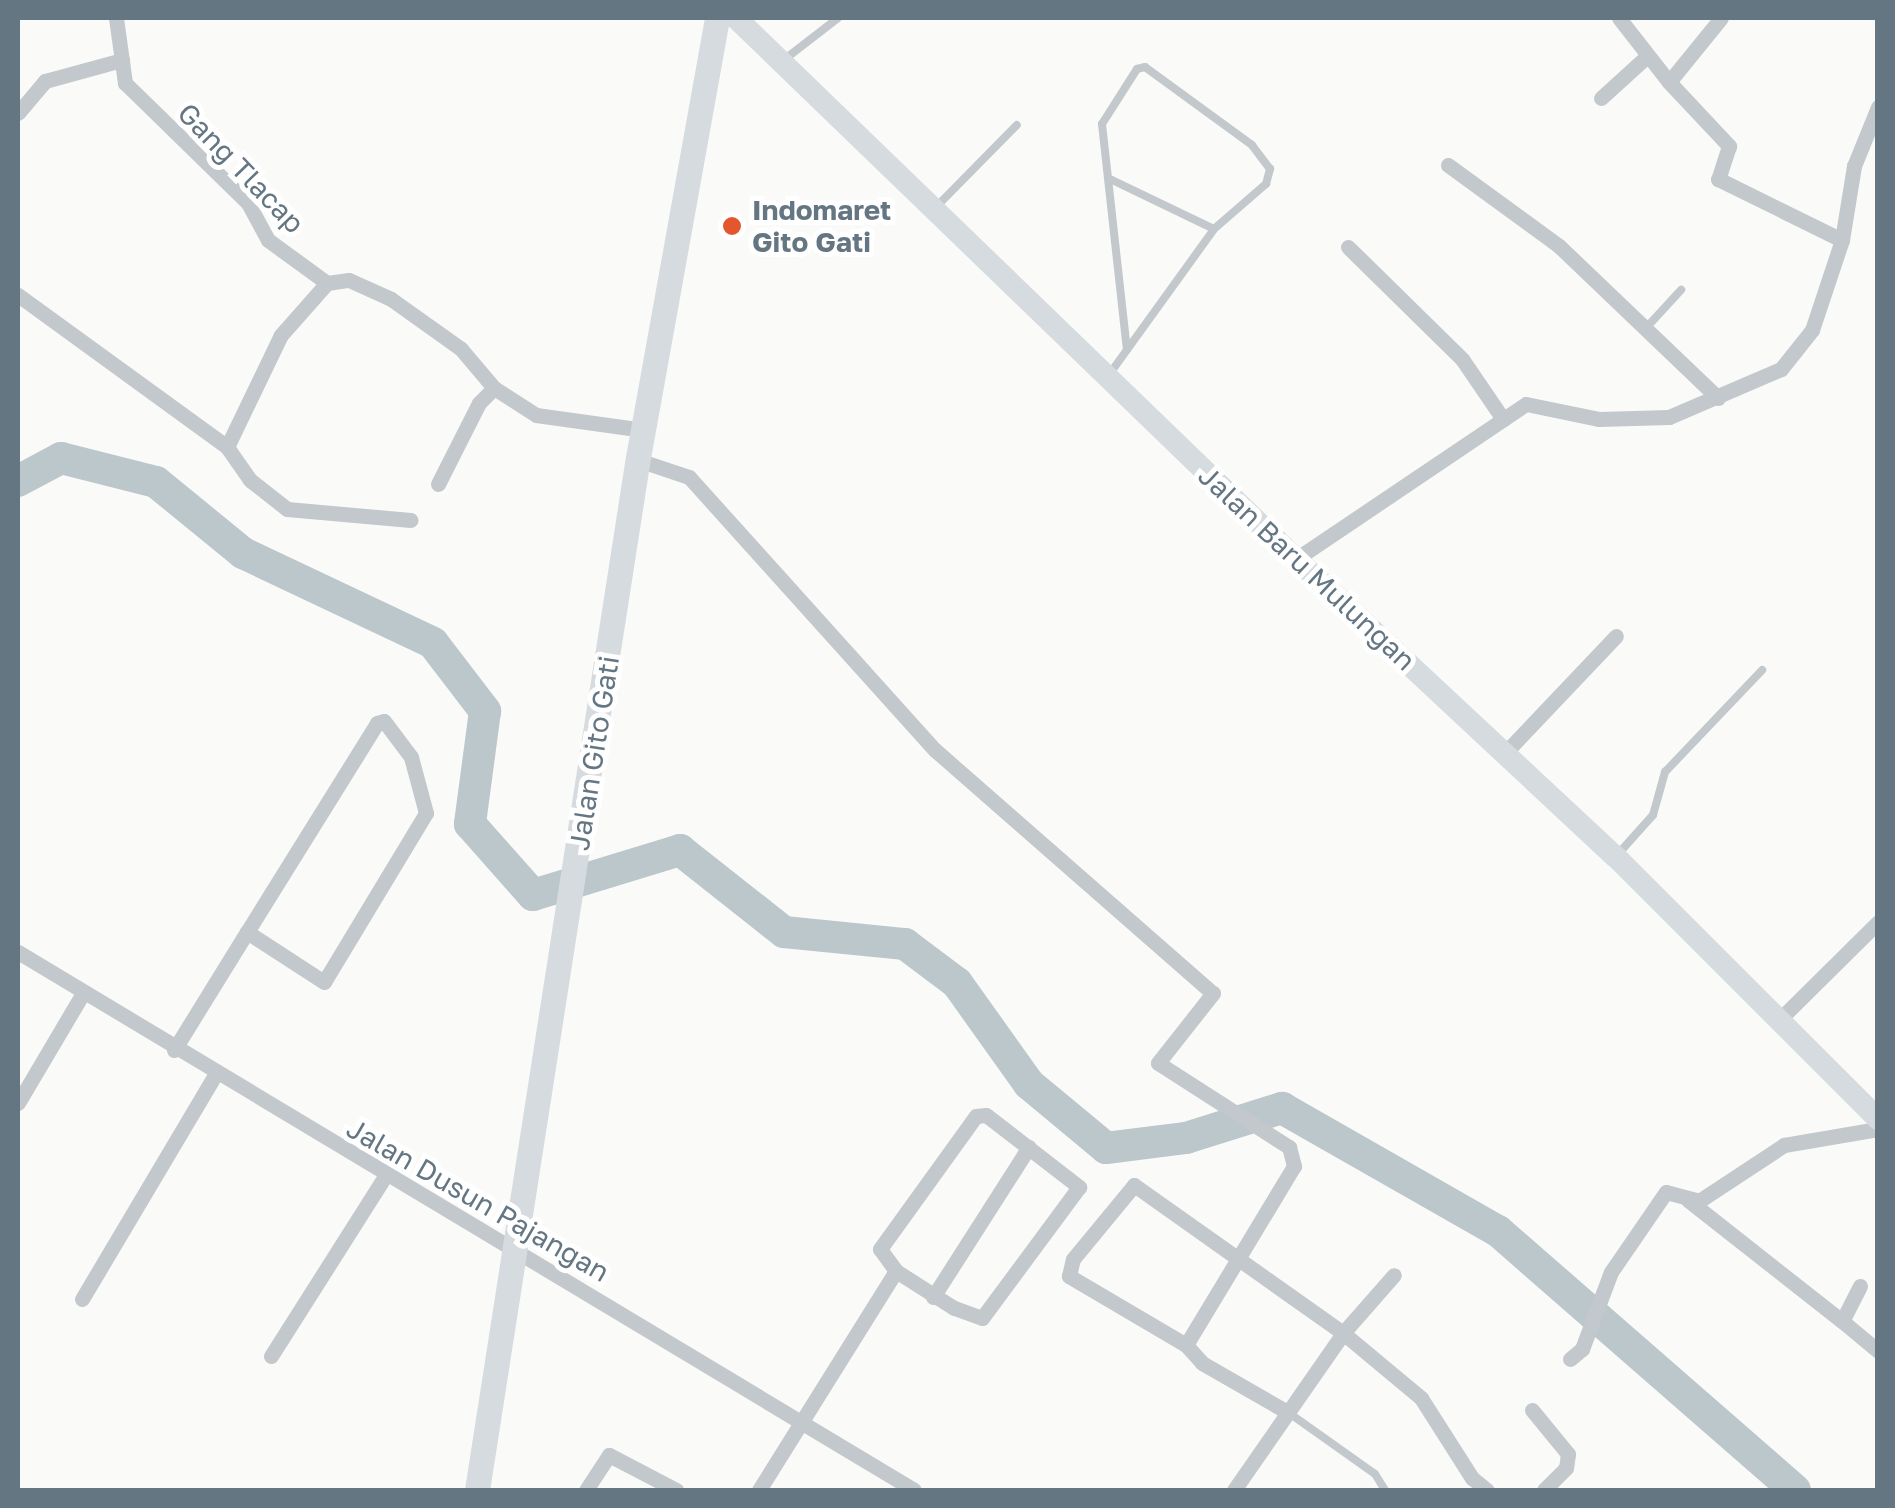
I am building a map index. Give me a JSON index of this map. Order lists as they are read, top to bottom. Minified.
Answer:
{"streets":{"main road":["Jalan Baru Mulungan","Jalan Gito Gati"],"street":["Gang Tlacap","Jalan Dusun Pajangan"]},"crossings":[["Gang Tlacap","Jalan Gito Gati"],["Jalan Gito Gati","Jalan Dusun Pajangan"]],"places":["Indomaret Gito Gati"]}
